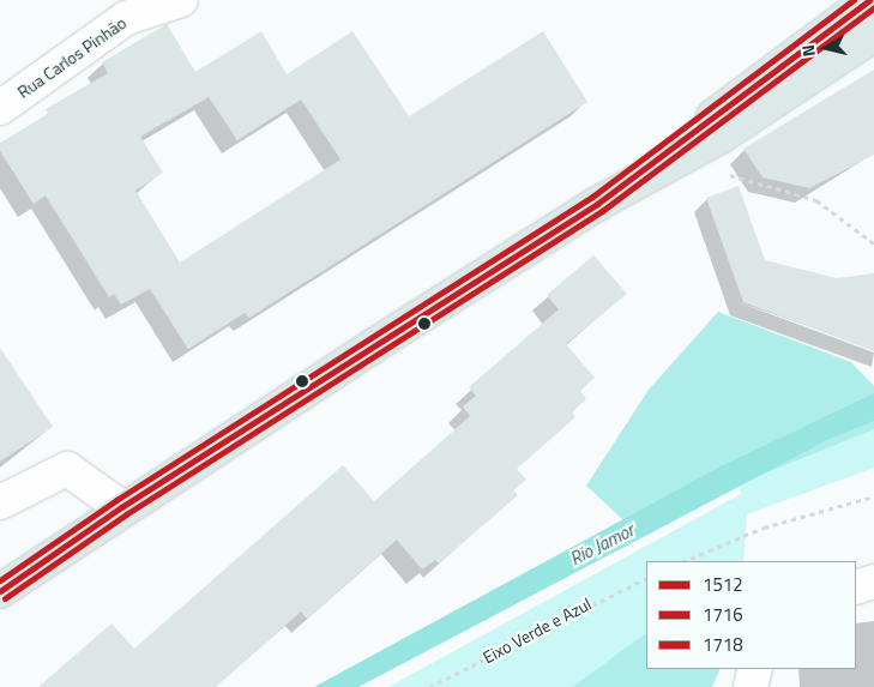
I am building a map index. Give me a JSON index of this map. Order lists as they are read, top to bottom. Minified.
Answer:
{"streets":{"street":["Rua Carlos Pinhão"],"path":["Eixo Verde e Azul"]},"water":["Rio Jamor"],"lines":["transit line 1512","transit line 1718","transit line 1716"],"legend":["1512","1716","1718"],"north":"left"}
